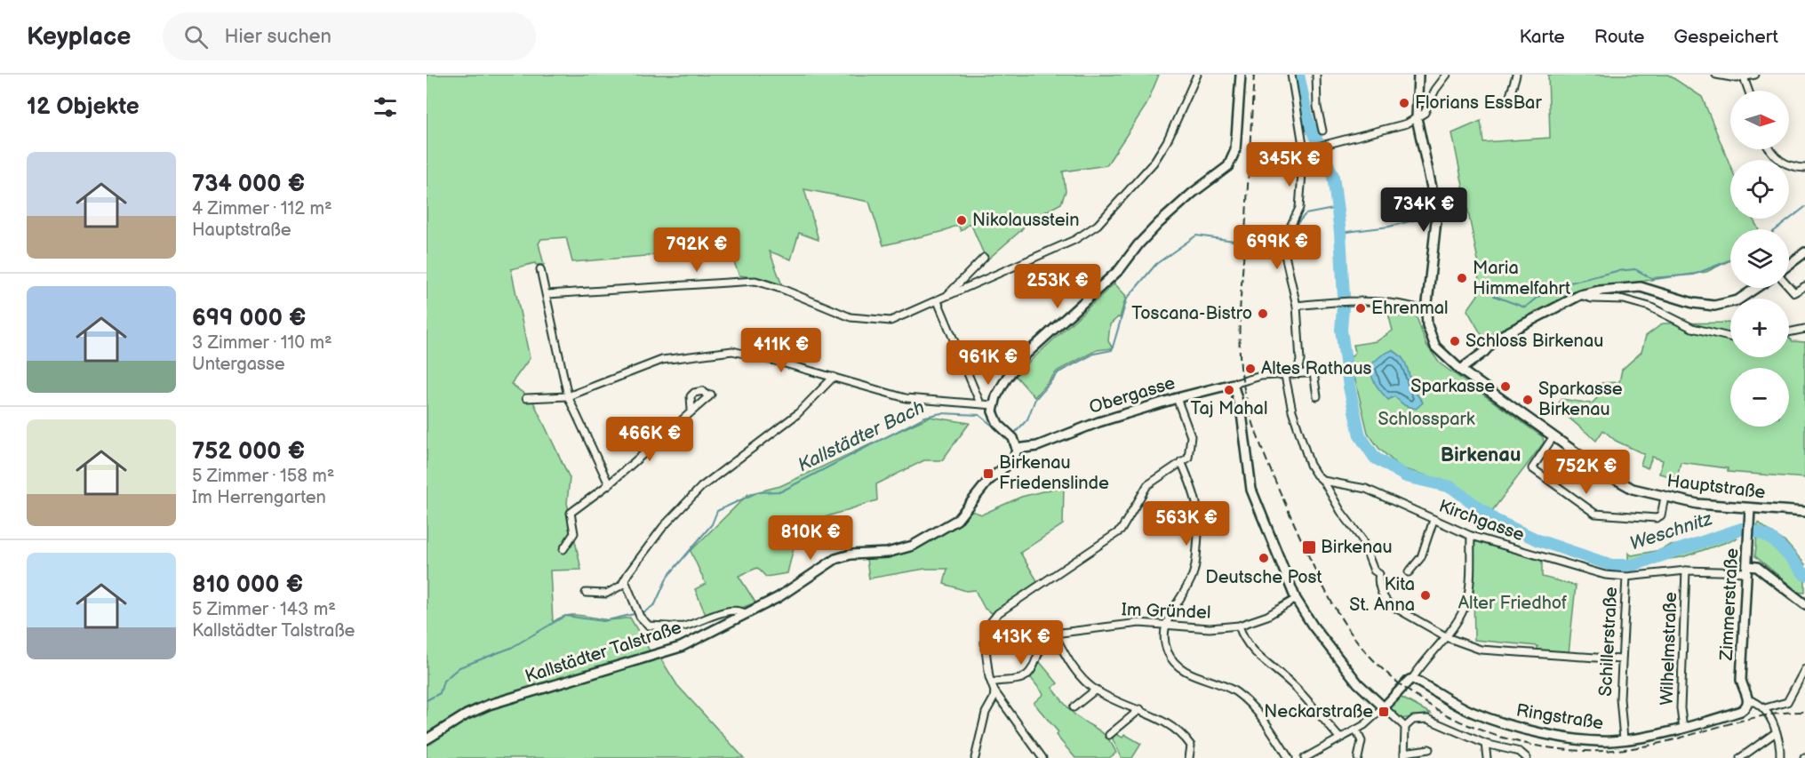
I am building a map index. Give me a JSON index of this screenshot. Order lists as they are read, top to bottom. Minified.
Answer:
{"streets":{"main road":["Obergasse","Hauptstraße","Zimmerstraße","Kallstädter Talstraße","Ringstraße"],"street":["Kirchgasse","Im Gründel","Schillerstraße","Wilhelmstraße"]},"crossings":[["Obergasse","Kallstädter Talstraße"],["Hauptstraße","Zimmerstraße"],["Kirchgasse","Zimmerstraße"],["Kirchgasse","Schillerstraße"],["Kirchgasse","Wilhelmstraße"],["Zimmerstraße","Ringstraße"],["Schillerstraße","Ringstraße"],["Wilhelmstraße","Ringstraße"]],"districts":["Birkenau"],"water":["Kallstädter Bach","Weschnitz"],"parks":["Schlosspark","Alter Friedhof"],"places":{"other":["Florians EssBar","Nikolausstein","Maria Himmelfahrt","Ehrenmal","Toscana-Bistro","Schloss Birkenau","Altes Rathaus","Sparkasse","Taj Mahal","Sparkasse Birkenau","Deutsche Post","Kita St. Anna"],"transit":["Birkenau Friedenslinde","Birkenau","Neckarstraße"]},"north":"right","page":{"header":"Keyplace","search":"Hier suchen","nav":["Karte","Route","Gespeichert"],"heading":"12 Objekte","map_buttons":["+","−"],"list":[{"name":"734 000 €","note":"4 Zimmer · 112 m² · Hauptstraße"},{"name":"699 000 €","note":"3 Zimmer · 110 m² · Untergasse"},{"name":"752 000 €","note":"5 Zimmer · 158 m² · Im Herrengarten"},{"name":"810 000 €","note":"5 Zimmer · 143 m² · Kallstädter Talstraße"}],"price":["345K €","734K €","699K €","792K €","253K €","411K €","961K €","466K €","752K €","563K €","810K €","413K €"]}}
